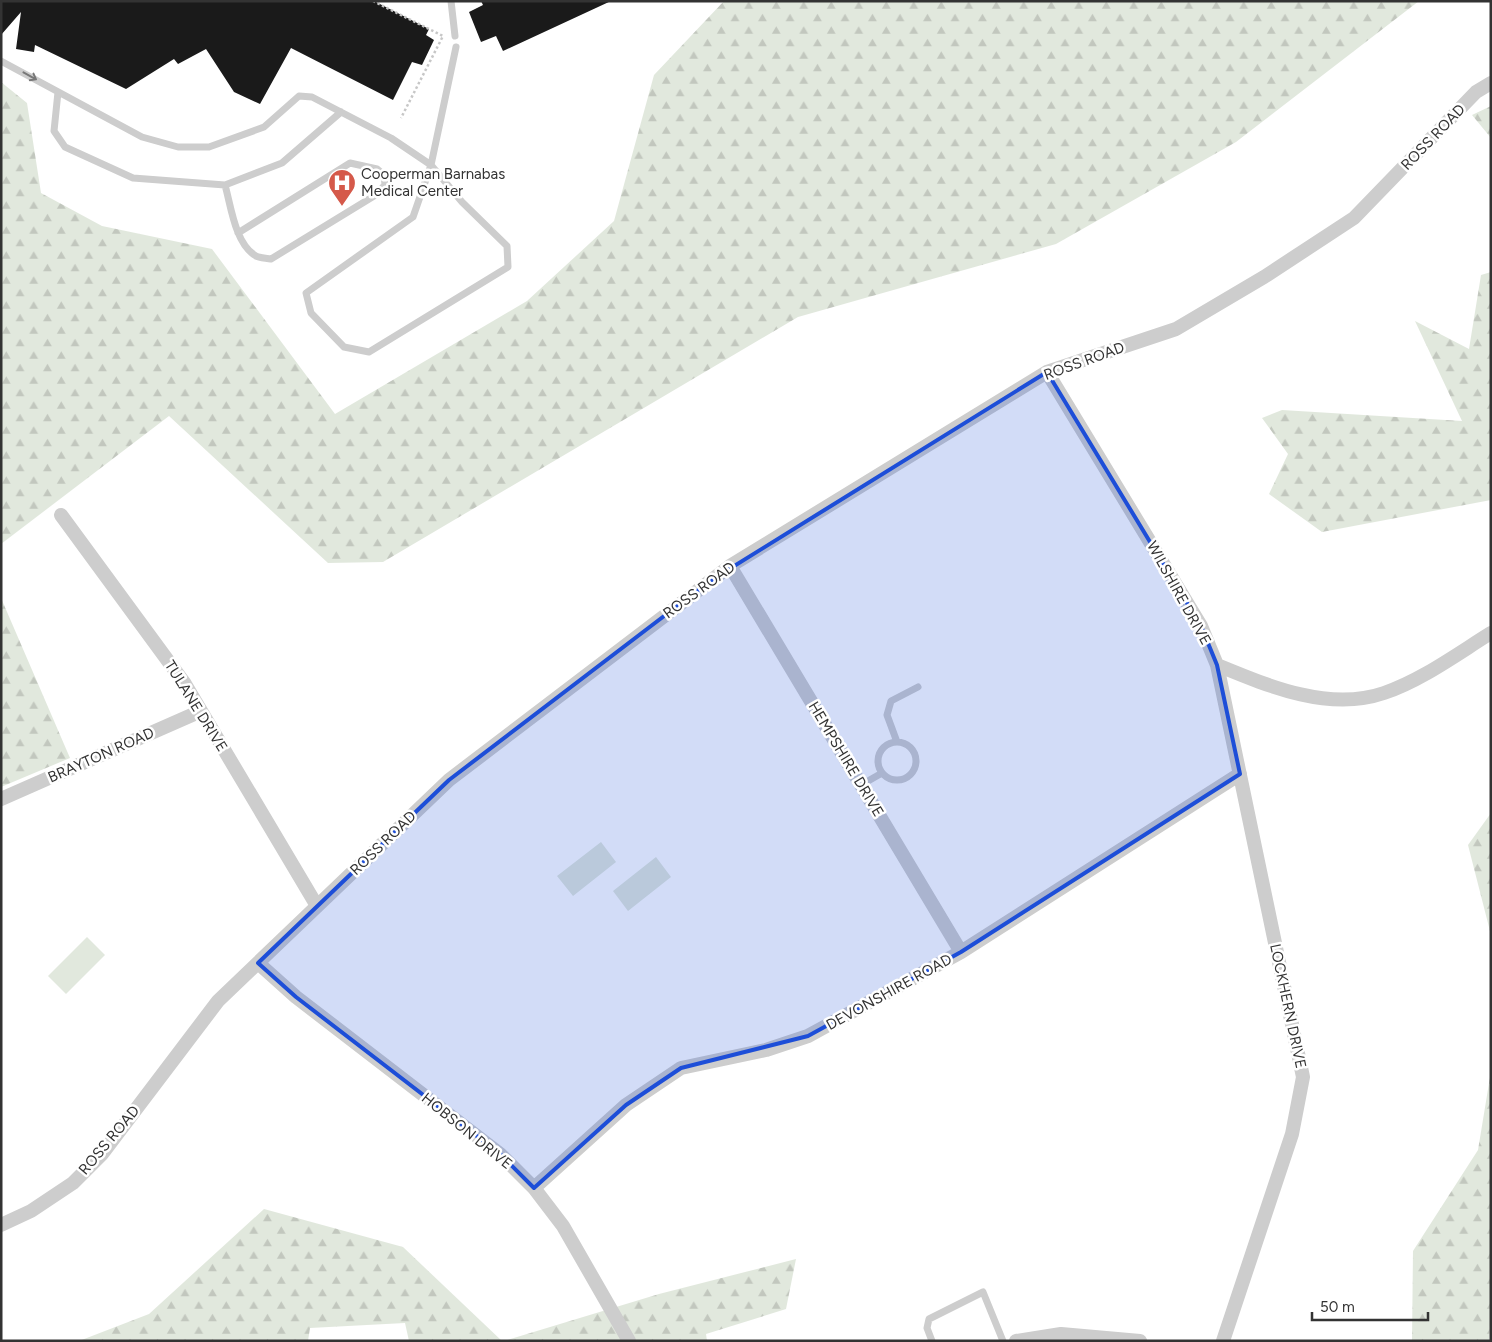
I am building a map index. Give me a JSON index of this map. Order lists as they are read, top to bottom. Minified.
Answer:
{"streets":{"street":["ROSS ROAD","WILSHIRE DRIVE","TULANE DRIVE","BRAYTON ROAD","HEMPSHIRE DRIVE","DEVONSHIRE ROAD","LOCKHERN DRIVE","HOBSON DRIVE"]},"crossings":[["ROSS ROAD","WILSHIRE DRIVE"],["ROSS ROAD","TULANE DRIVE"],["ROSS ROAD","HEMPSHIRE DRIVE"],["ROSS ROAD","HOBSON DRIVE"],["WILSHIRE DRIVE","LOCKHERN DRIVE"],["TULANE DRIVE","BRAYTON ROAD"],["HEMPSHIRE DRIVE","DEVONSHIRE ROAD"],["DEVONSHIRE ROAD","LOCKHERN DRIVE"],["DEVONSHIRE ROAD","HOBSON DRIVE"]],"places":{"hospital":["Cooperman Barnabas Medical Center"]},"scale_bar":"50 m"}
